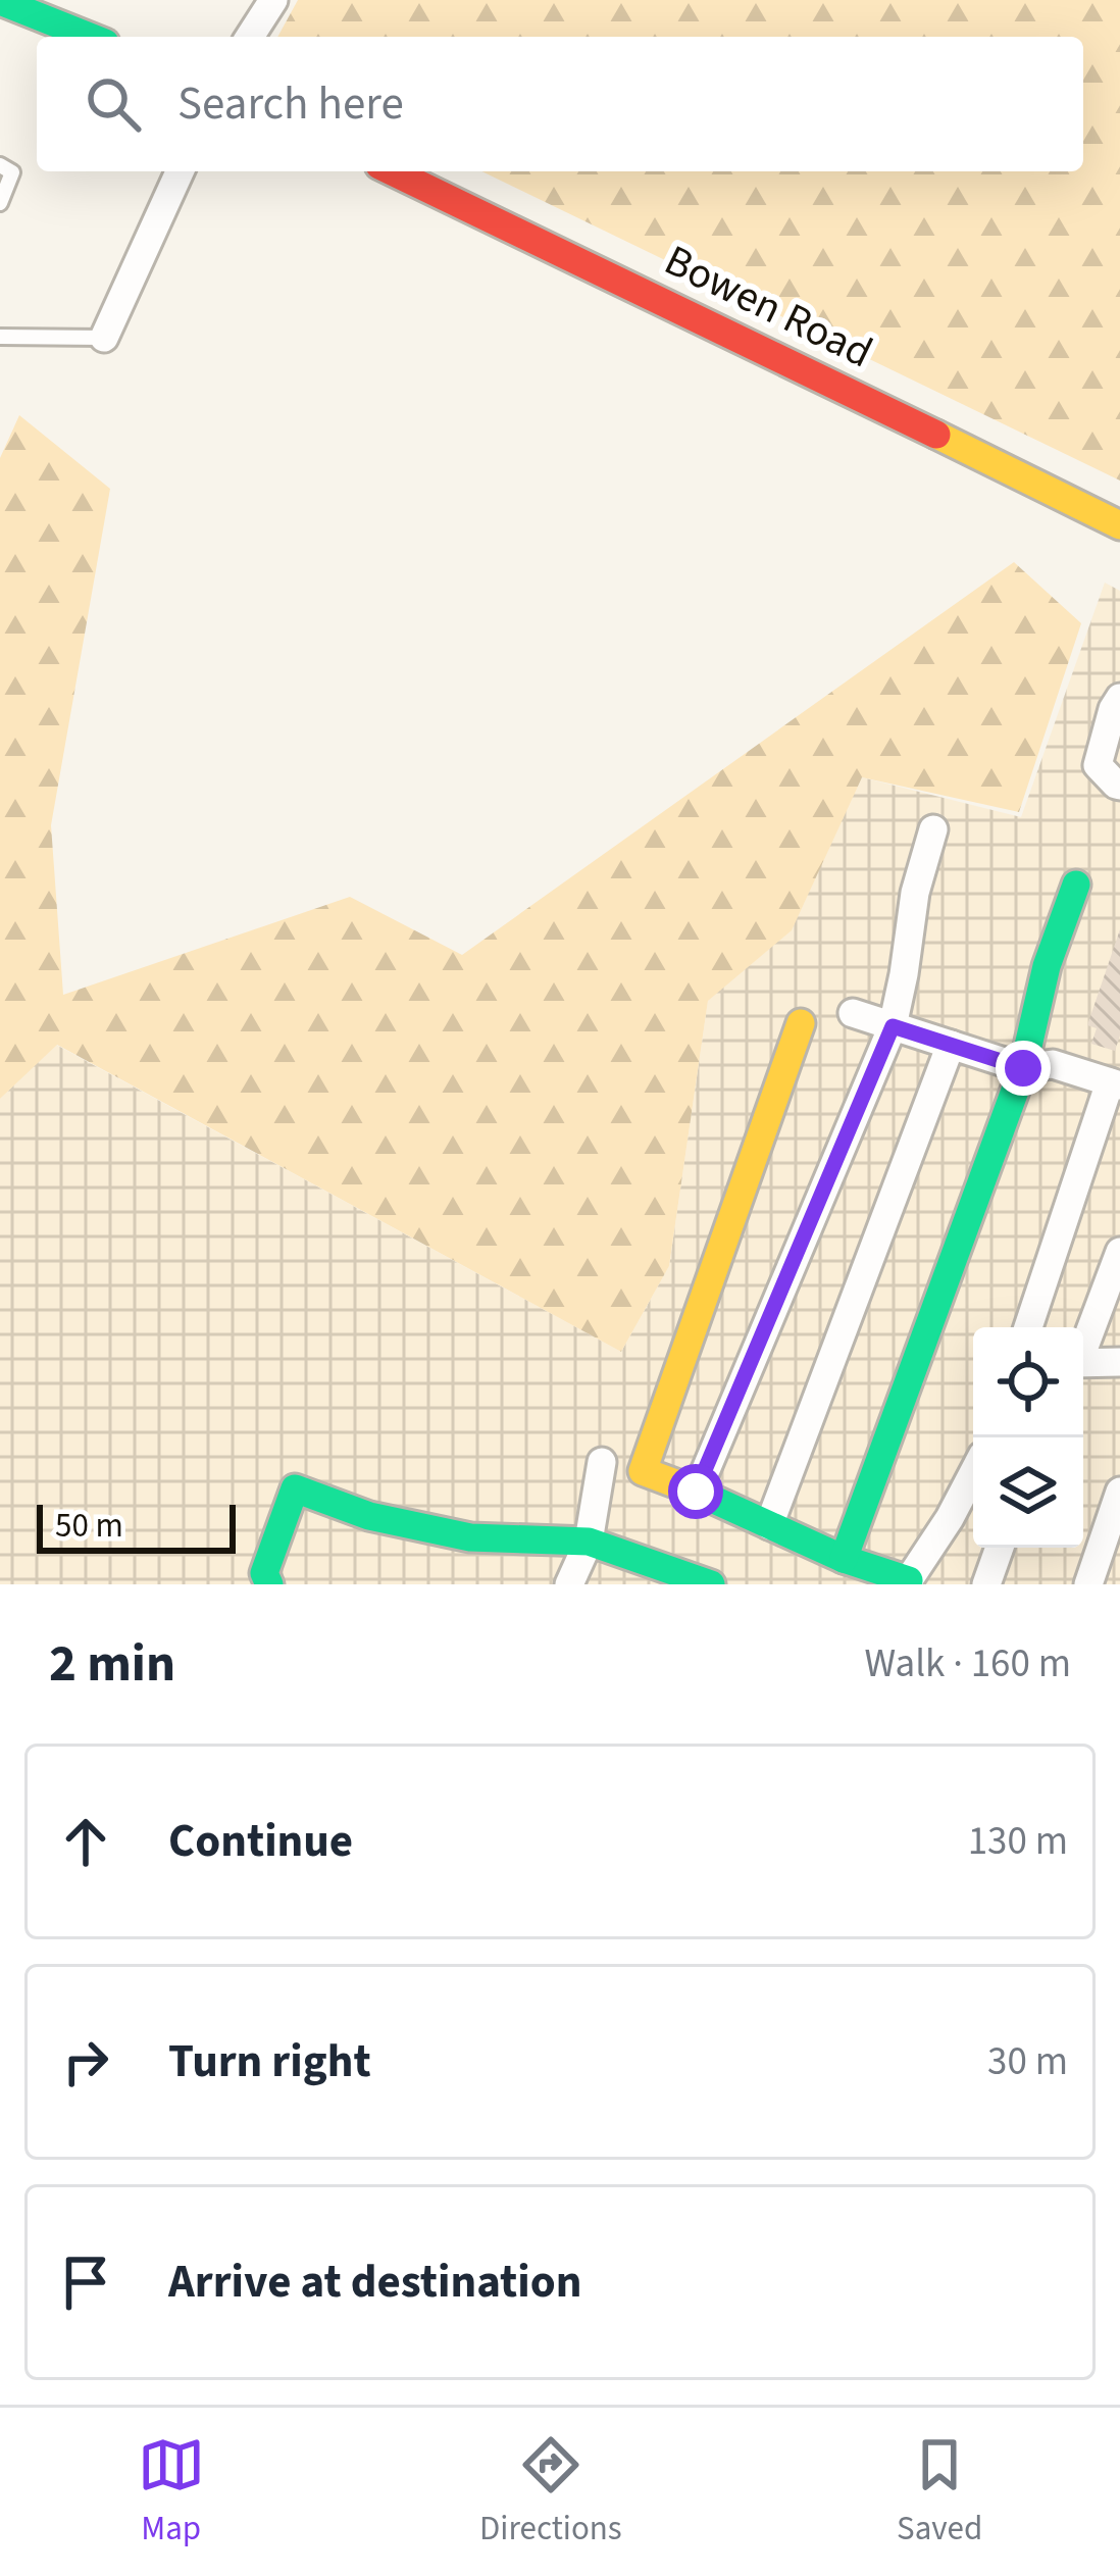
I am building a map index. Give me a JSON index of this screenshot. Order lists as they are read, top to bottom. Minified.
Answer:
{"streets":{"street":["Bowen Road"]},"scale_bar":"50 m","page":{"search":"Search here","scale":"50 m","heading":["2 min","Walk · 160 m"],"list":[["Continue","130 m"],["Turn right","30 m"],"Arrive at destination"],"nav":["Map","Directions","Saved"]}}
